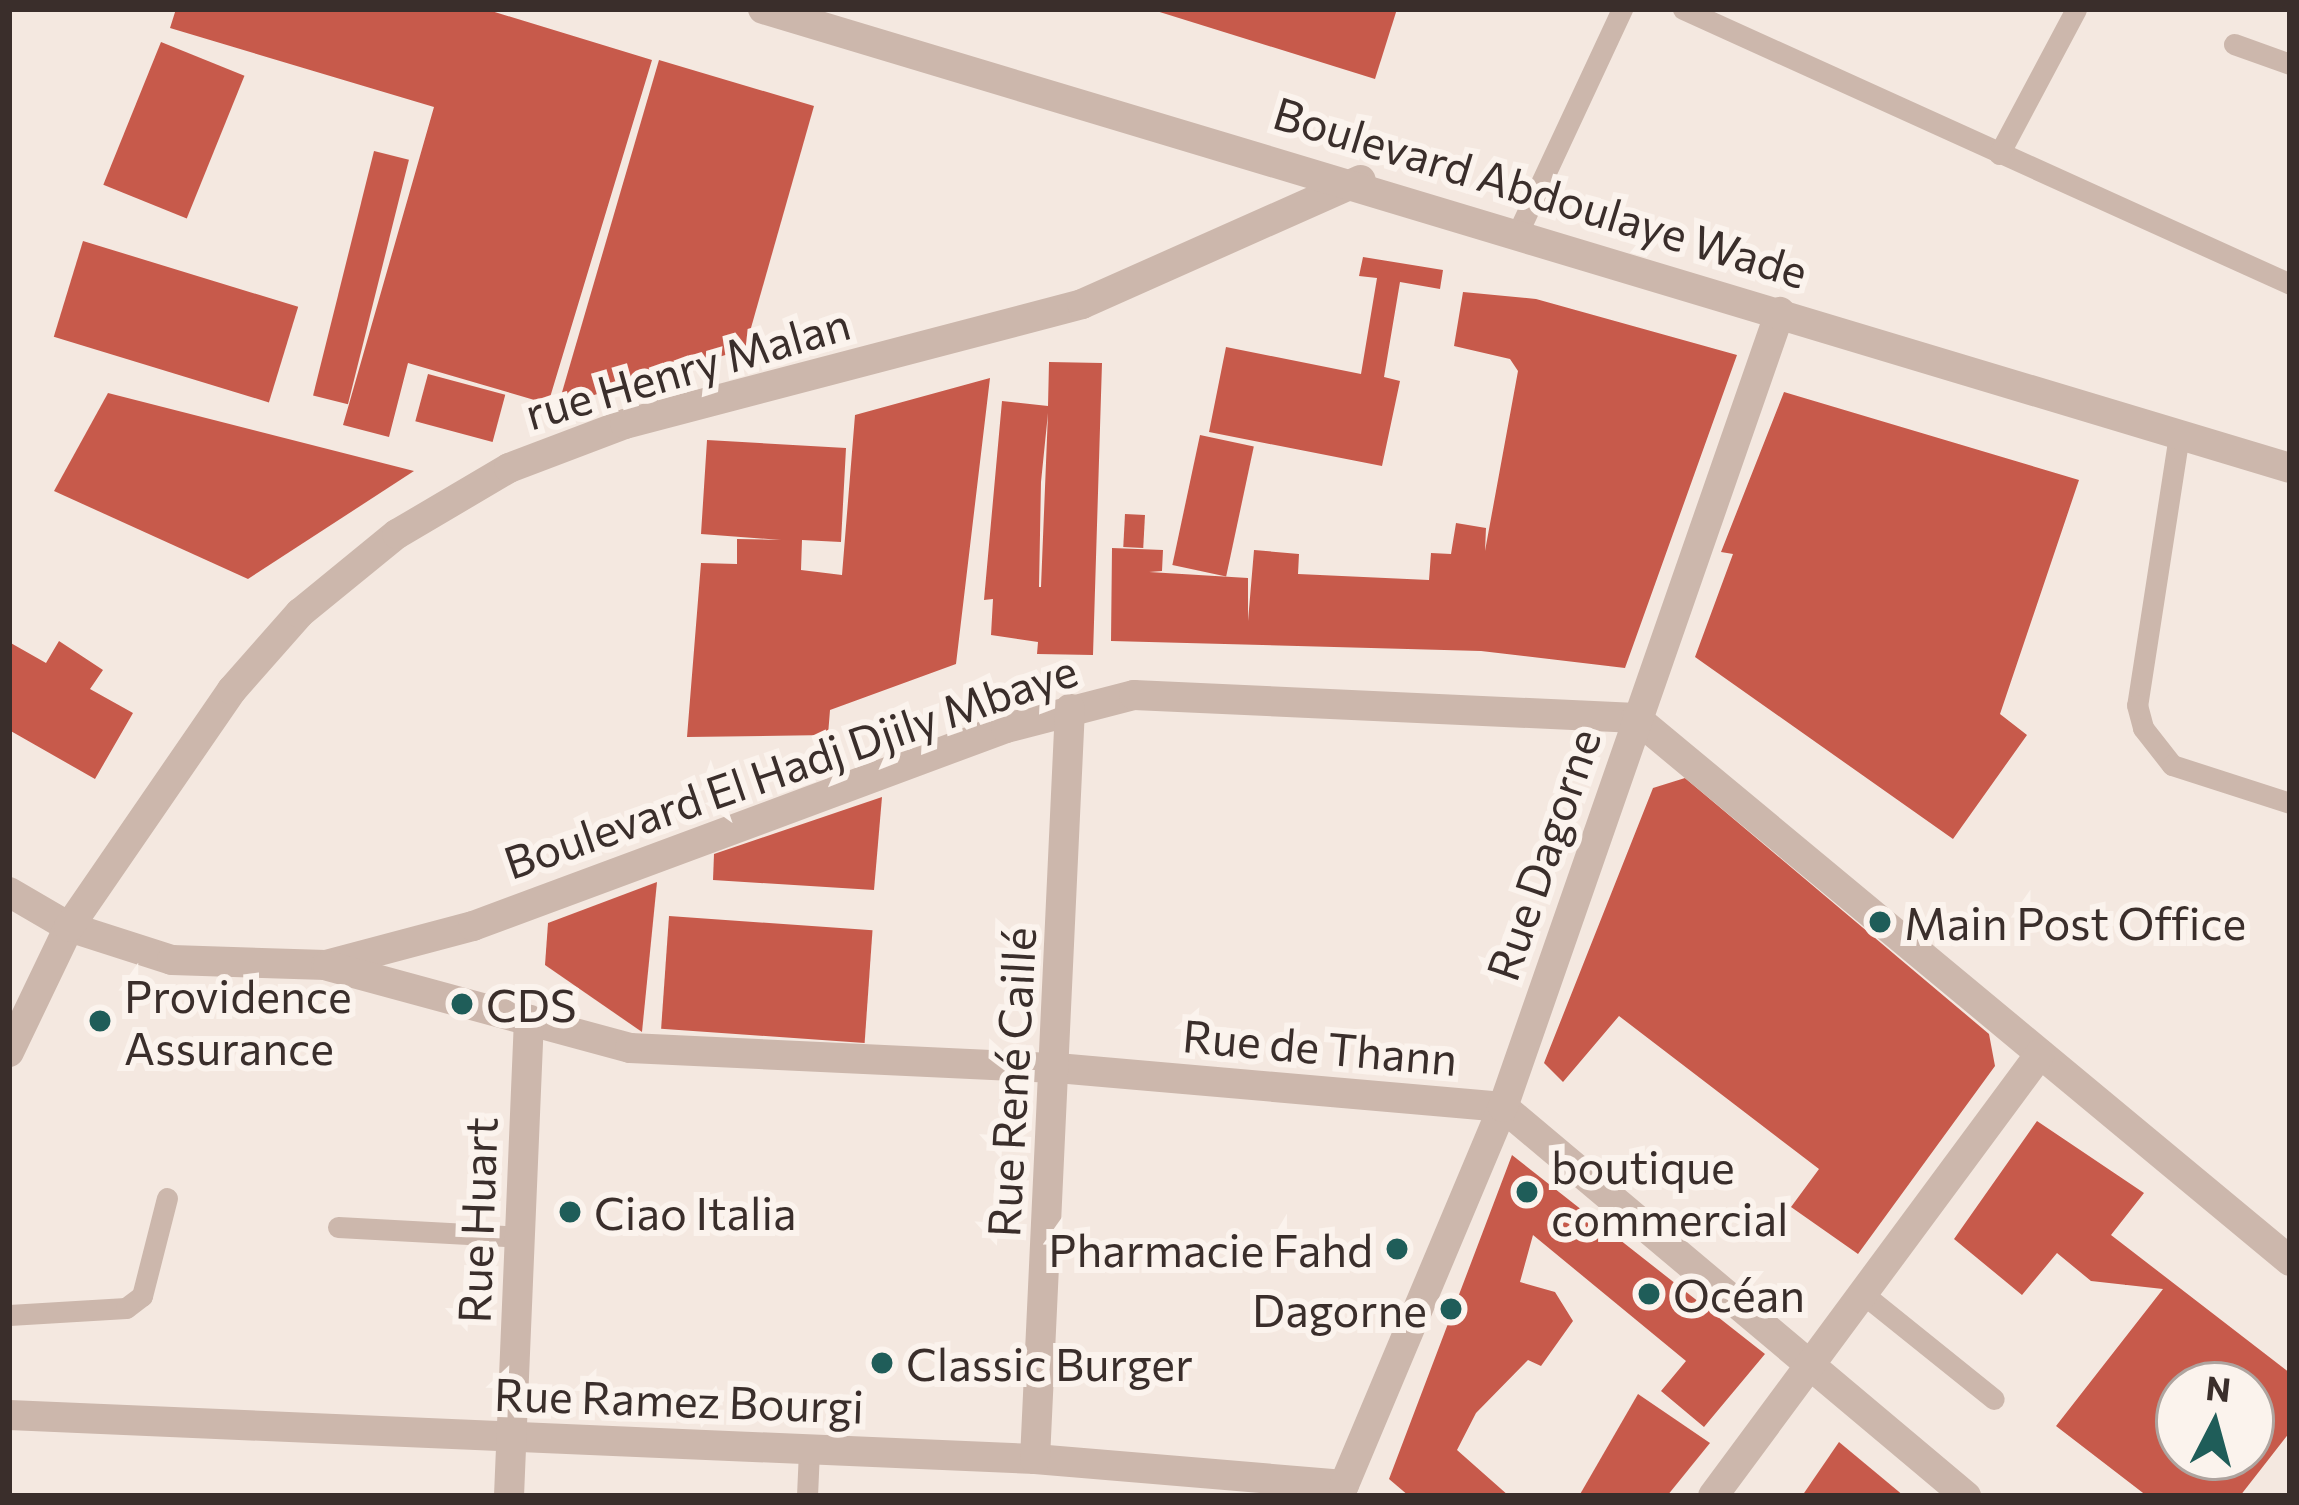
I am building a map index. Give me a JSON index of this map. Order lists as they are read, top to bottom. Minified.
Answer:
{"streets":{"street":["Boulevard Abdoulaye Wade","rue Henry Malan","Boulevard El Hadj Djily Mbaye","Rue Dagorne","Rue de Thann","Rue René Caillé","Rue Huart","Rue Ramez Bourgi"]},"crossings":[["Boulevard Abdoulaye Wade","rue Henry Malan"],["Boulevard Abdoulaye Wade","Rue Dagorne"],["rue Henry Malan","Boulevard El Hadj Djily Mbaye"],["Boulevard El Hadj Djily Mbaye","Rue Dagorne"],["Boulevard El Hadj Djily Mbaye","Rue de Thann"],["Boulevard El Hadj Djily Mbaye","Rue René Caillé"],["Rue Dagorne","Rue de Thann"],["Rue Dagorne","Rue Ramez Bourgi"],["Rue de Thann","Rue René Caillé"],["Rue de Thann","Rue Huart"],["Rue René Caillé","Rue Ramez Bourgi"],["Rue Huart","Rue Ramez Bourgi"]],"places":["Main Post Office","CDS","Providence Assurance","boutique commercial","Ciao Italia","Pharmacie Fahd","Océan","Dagorne","Classic Burger"],"north":"top"}
